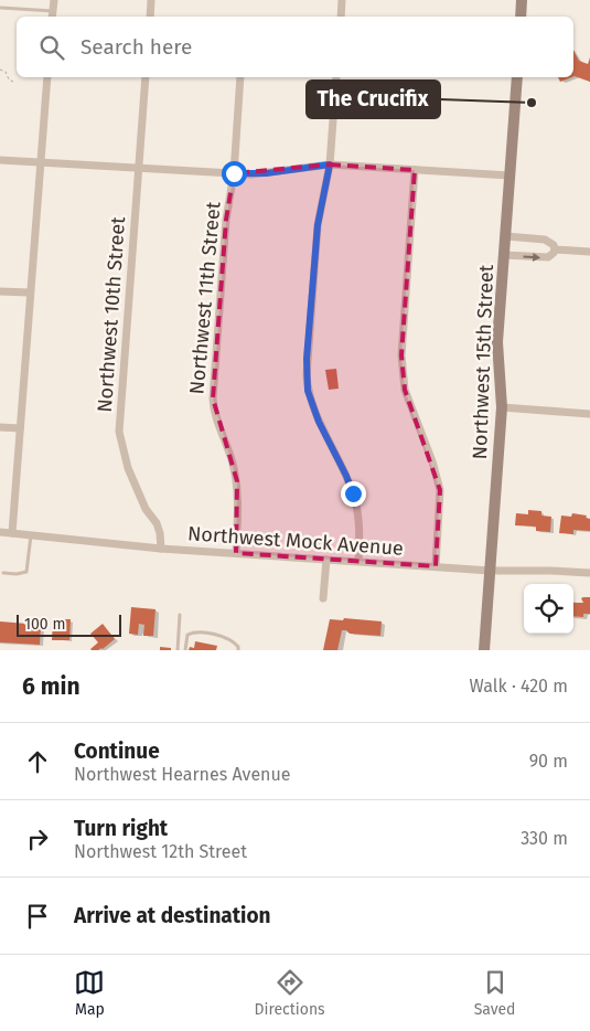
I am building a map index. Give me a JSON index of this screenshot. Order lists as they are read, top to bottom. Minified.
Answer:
{"streets":{"street":["Northwest 11th Street","Northwest 10th Street","Northwest 15th Street","Northwest Mock Avenue"]},"crossings":[["Northwest 11th Street","Northwest Mock Avenue"],["Northwest 10th Street","Northwest Mock Avenue"],["Northwest 15th Street","Northwest Mock Avenue"]],"places":["The Crucifix"],"scale_bar":"100 m","page":{"search":"Search here","scale":"100 m","heading":["6 min","Walk · 420 m"],"list":[["Continue","Northwest Hearnes Avenue","90 m"],["Turn right","Northwest 12th Street","330 m"],"Arrive at destination"],"nav":["Map","Directions","Saved"]}}
